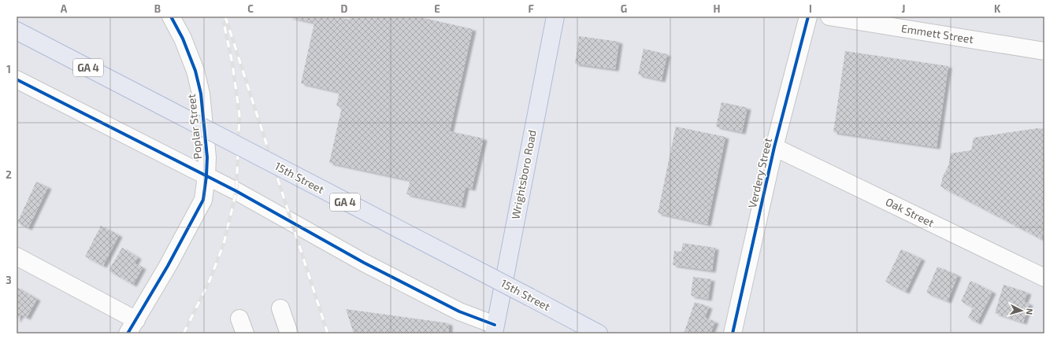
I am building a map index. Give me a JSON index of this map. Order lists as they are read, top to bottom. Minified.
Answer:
{"streets":{"main road":["GA 4","Wrightsboro Road","15th Street"],"street":["Emmett Street","Poplar Street","Verdery Street","Oak Street"]},"crossings":[["Verdery Street","Oak Street"]],"north":"right","grid":{"columns":["A","B","C","D","E","F","G","H","I","J","K"],"rows":["1","2","3"]}}
